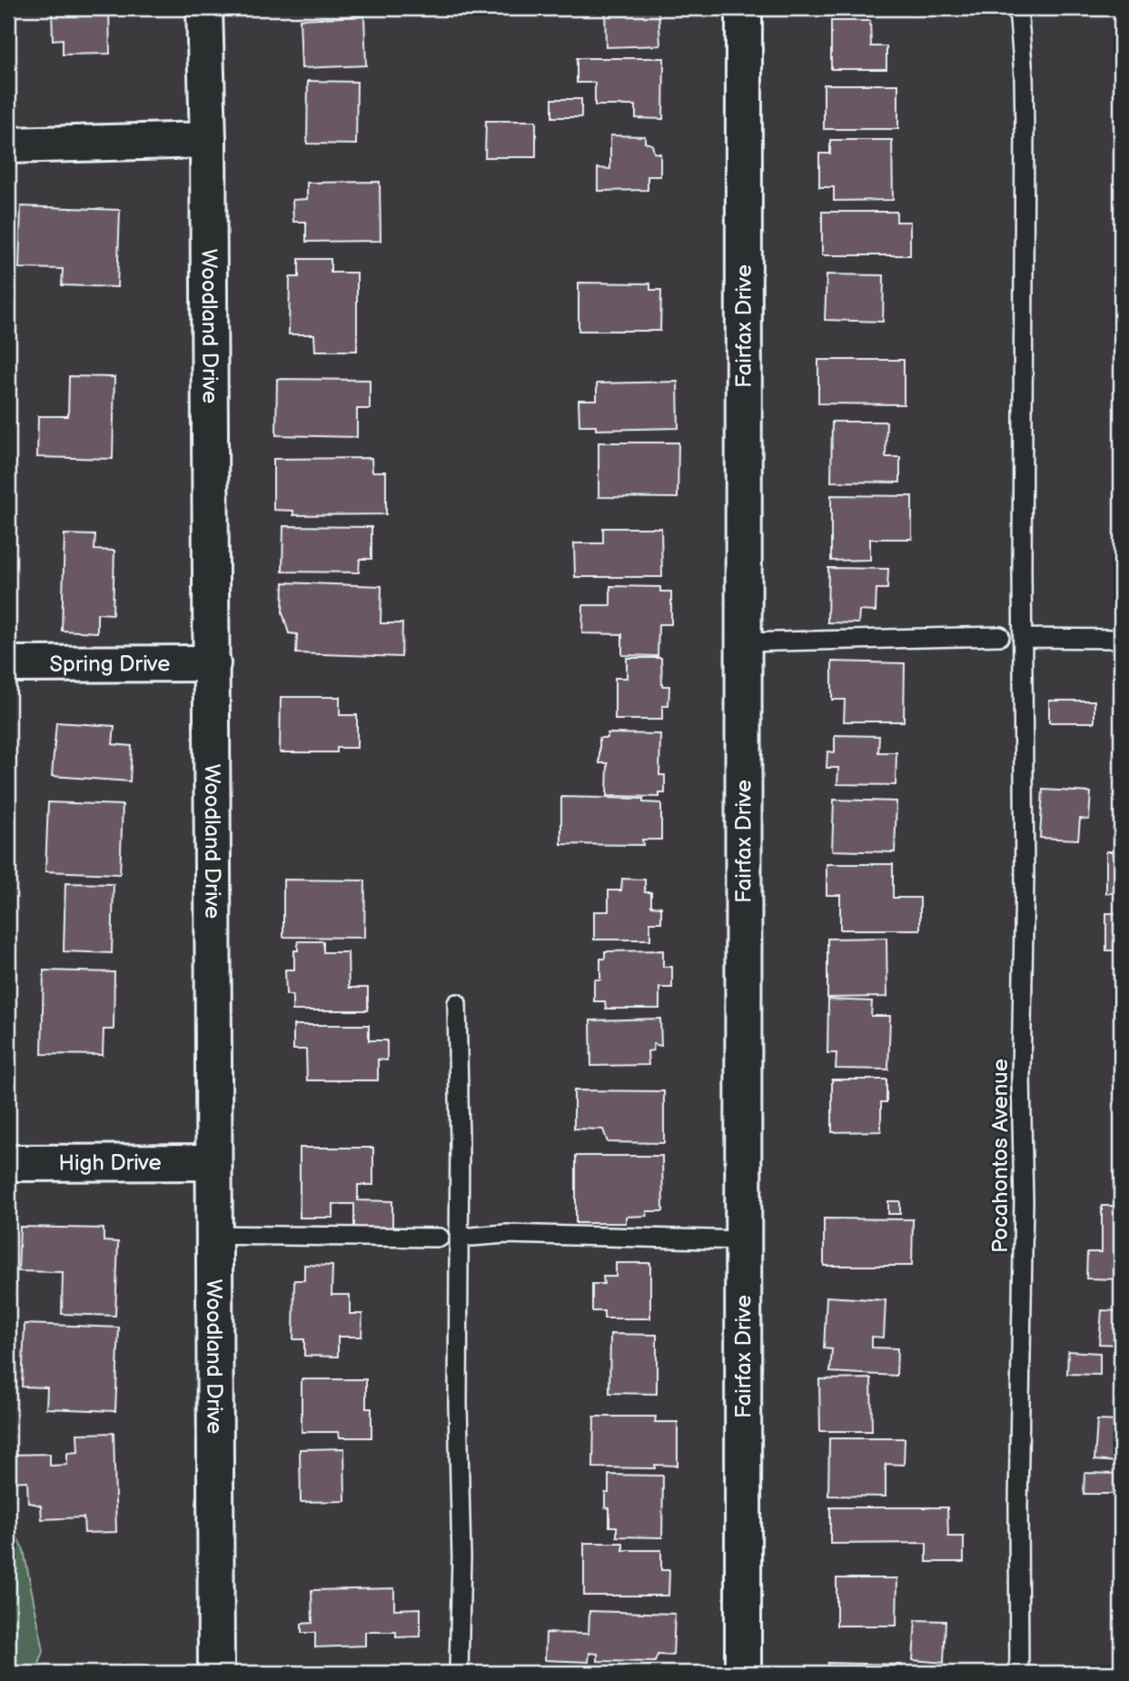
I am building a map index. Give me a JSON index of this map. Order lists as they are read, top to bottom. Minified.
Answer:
{"streets":{"street":["Woodland Drive","Fairfax Drive","Spring Drive","High Drive"],"lane":["Pocahontos Avenue"]},"crossings":[["Woodland Drive","Spring Drive"],["Woodland Drive","High Drive"]]}
